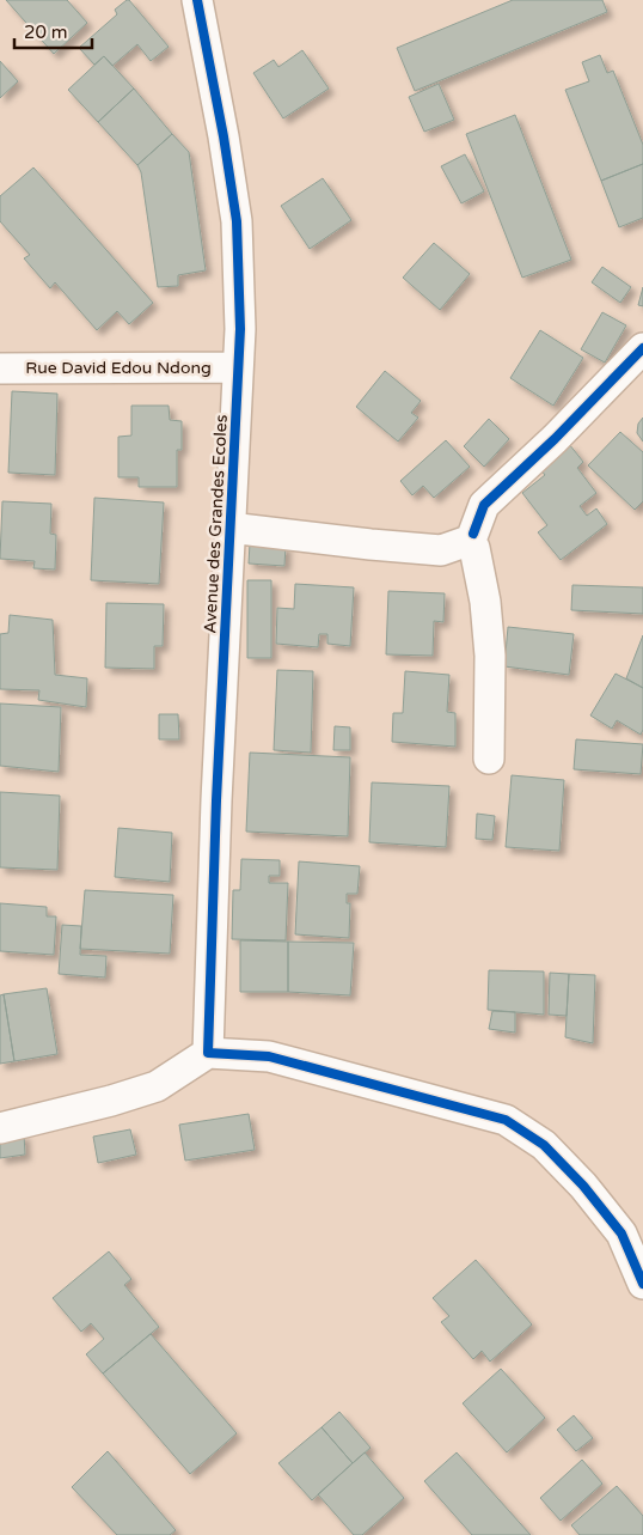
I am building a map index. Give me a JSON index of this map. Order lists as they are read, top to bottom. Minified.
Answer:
{"streets":{"street":["Rue David Edou Ndong","Avenue des Grandes Ecoles"]},"crossings":[["Rue David Edou Ndong","Avenue des Grandes Ecoles"]],"scale_bar":"20 m"}
